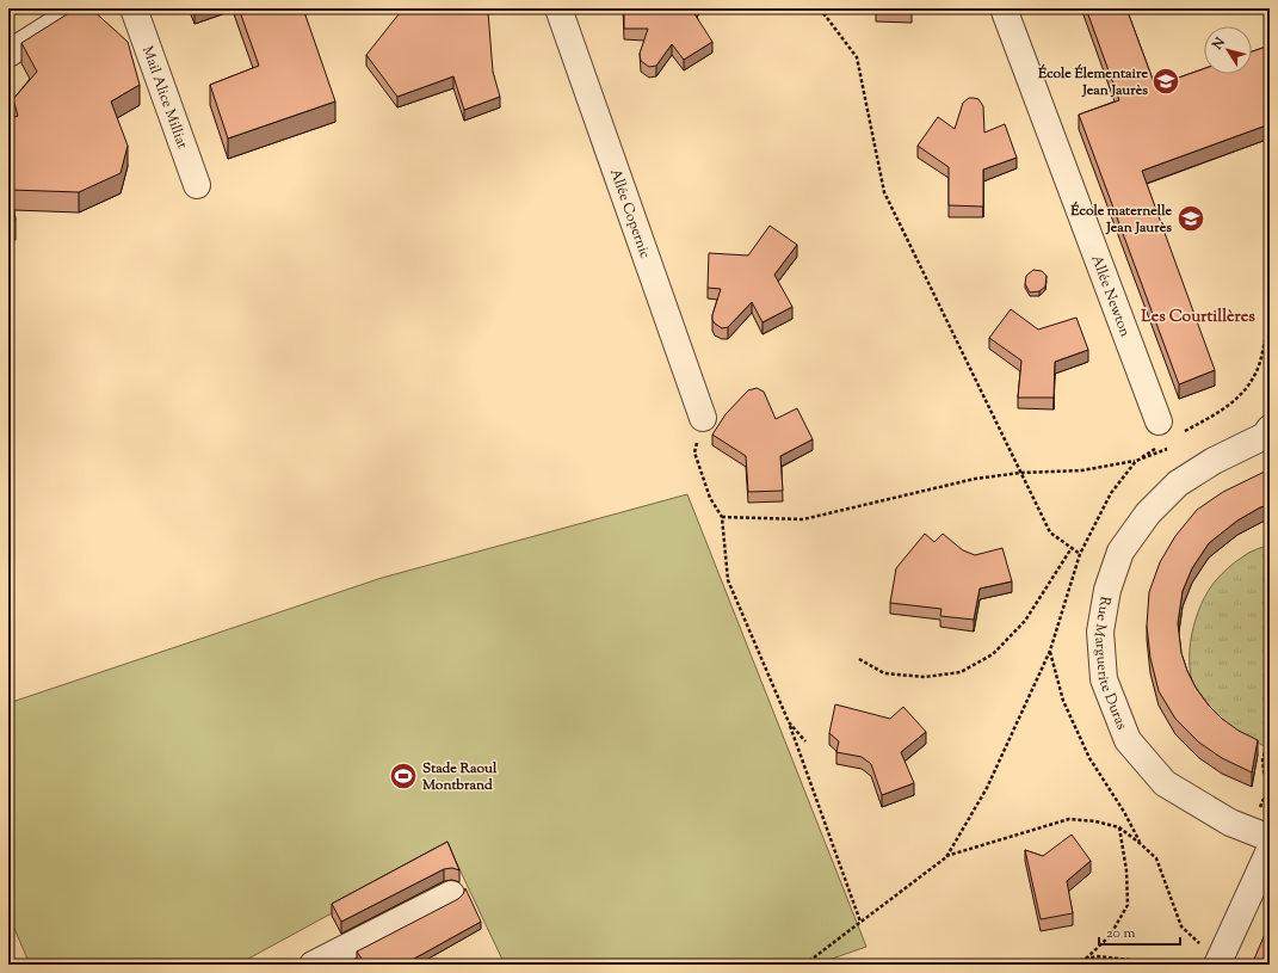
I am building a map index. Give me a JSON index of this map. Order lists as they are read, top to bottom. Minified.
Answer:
{"streets":{"street":["Mail Alice Milliat","Allée Copernic","Allée Newton","Rue Marguerite Duras"]},"districts":["Les Courtillères"],"places":{"school or university":["École Élementaire Jean Jaurès","École maternelle Jean Jaurès"],"sports":["Stade Raoul Montbrand"]},"scale_bar":"20 m","north":"top left"}
